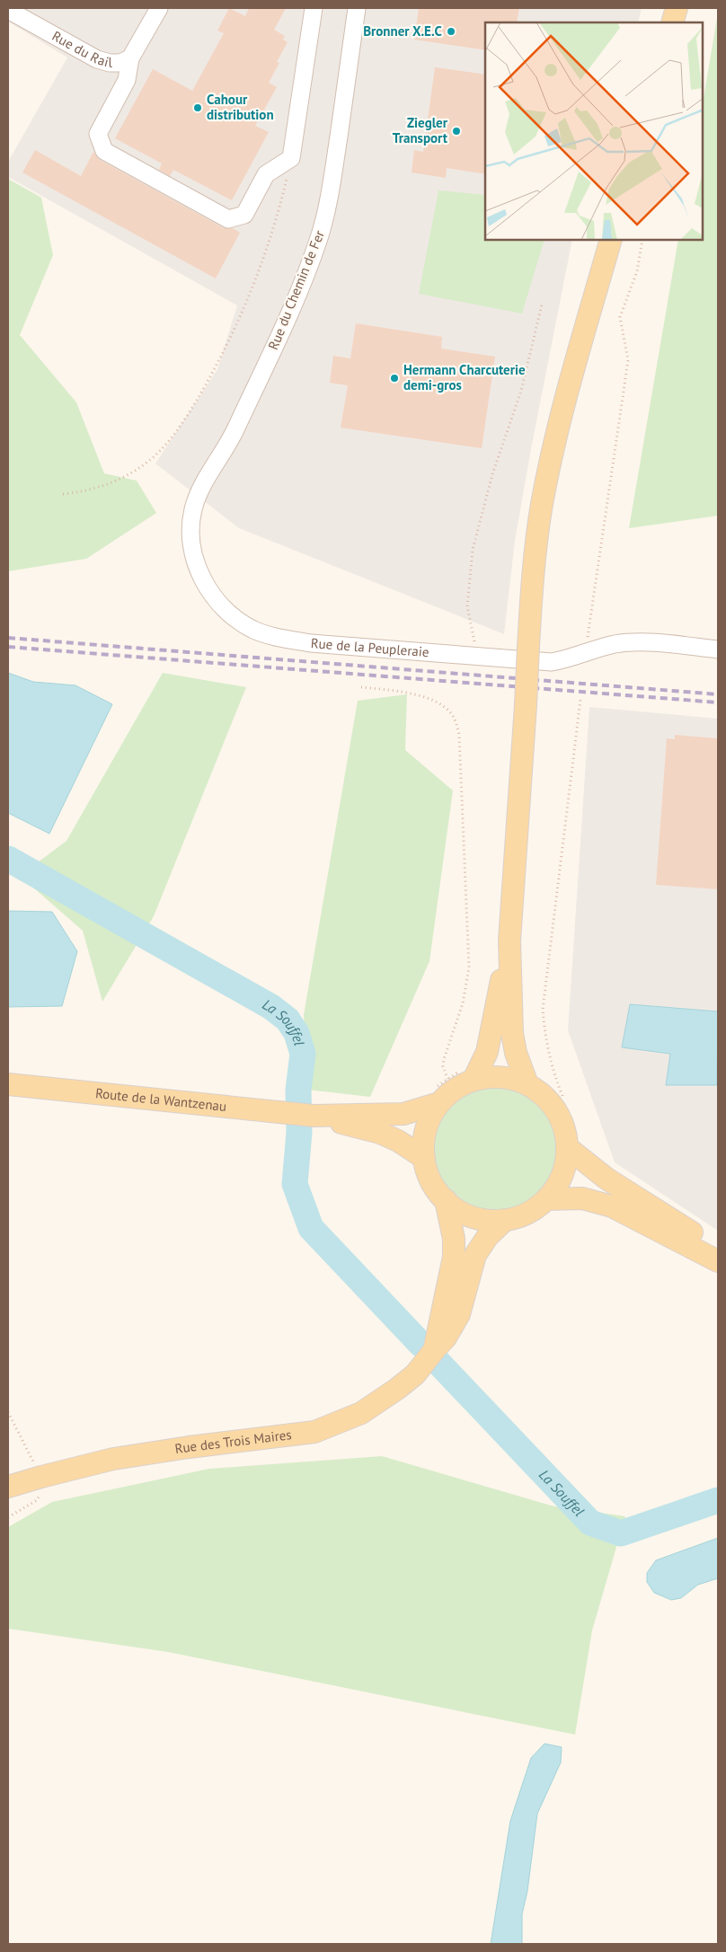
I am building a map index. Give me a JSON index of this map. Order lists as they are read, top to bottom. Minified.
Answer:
{"streets":{"main road":["Route de la Wantzenau","Rue des Trois Maires"],"street":["Rue du Rail","Rue du Chemin de Fer","Rue de la Peupleraie"]},"crossings":[["Rue du Chemin de Fer","Rue de la Peupleraie"],["Route de la Wantzenau","Rue des Trois Maires"]],"water":["La Souffel"],"places":["Bronner X.E.C","Cahour distribution","Ziegler Transport","Hermann Charcuterie demi-gros"]}
